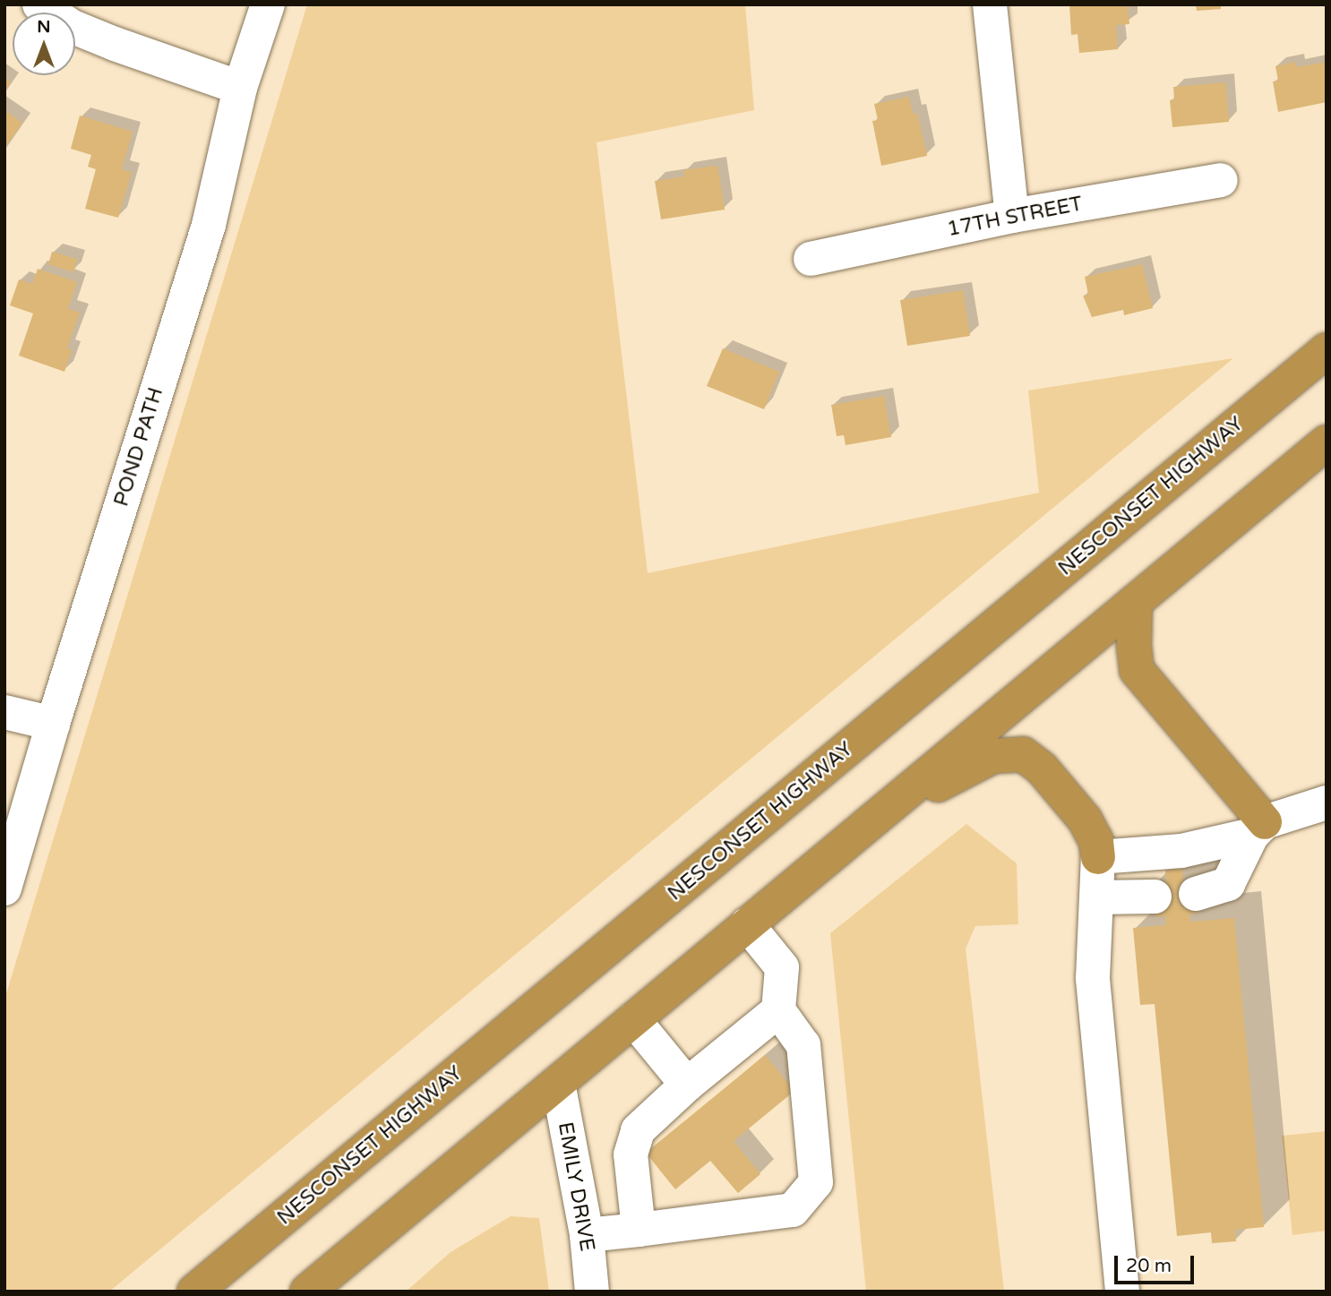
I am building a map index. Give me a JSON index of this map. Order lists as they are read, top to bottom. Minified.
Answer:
{"streets":{"highway":["NESCONSET HIGHWAY"],"street":["17TH STREET","POND PATH","EMILY DRIVE"]},"scale_bar":"20 m","north":"top"}
